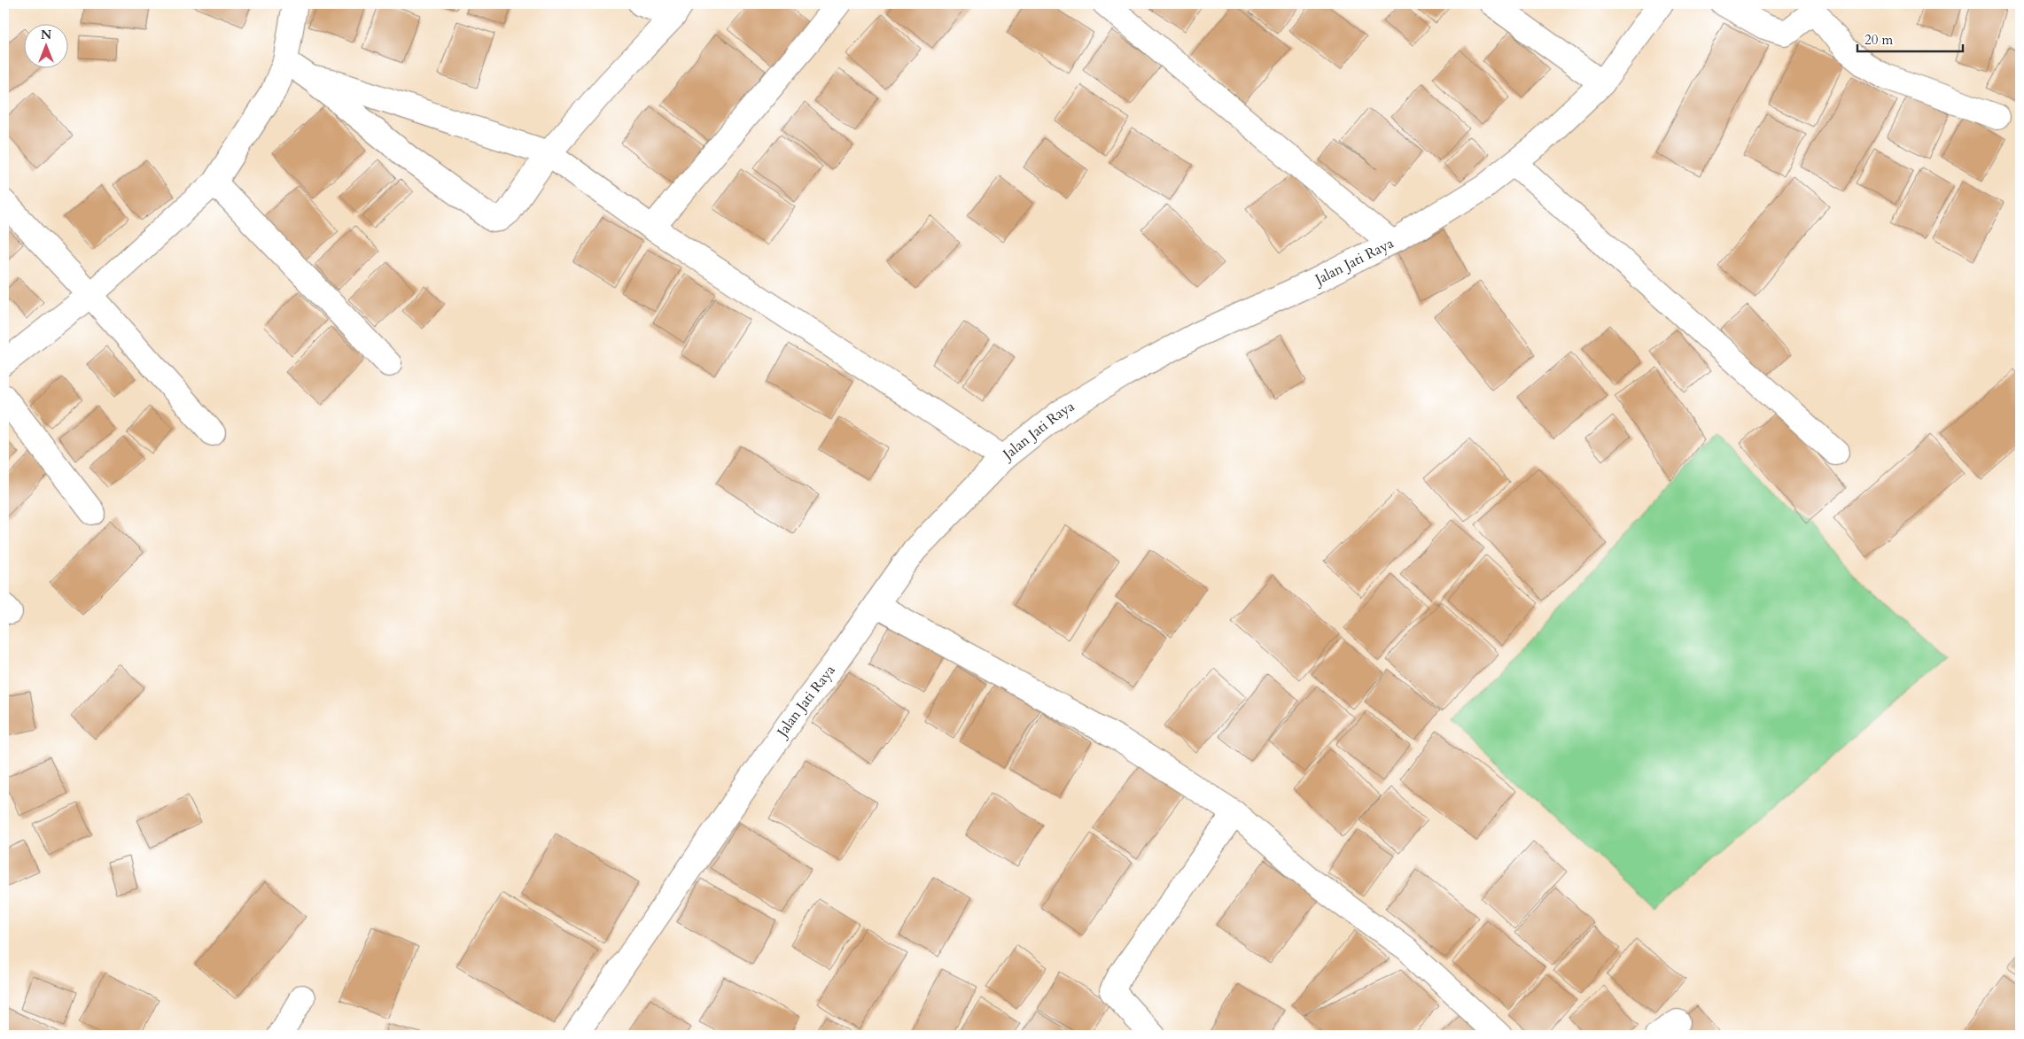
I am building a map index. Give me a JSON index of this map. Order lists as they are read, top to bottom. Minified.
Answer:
{"streets":{"street":["Jalan Jati Raya"]},"scale_bar":"20 m","north":"top"}
